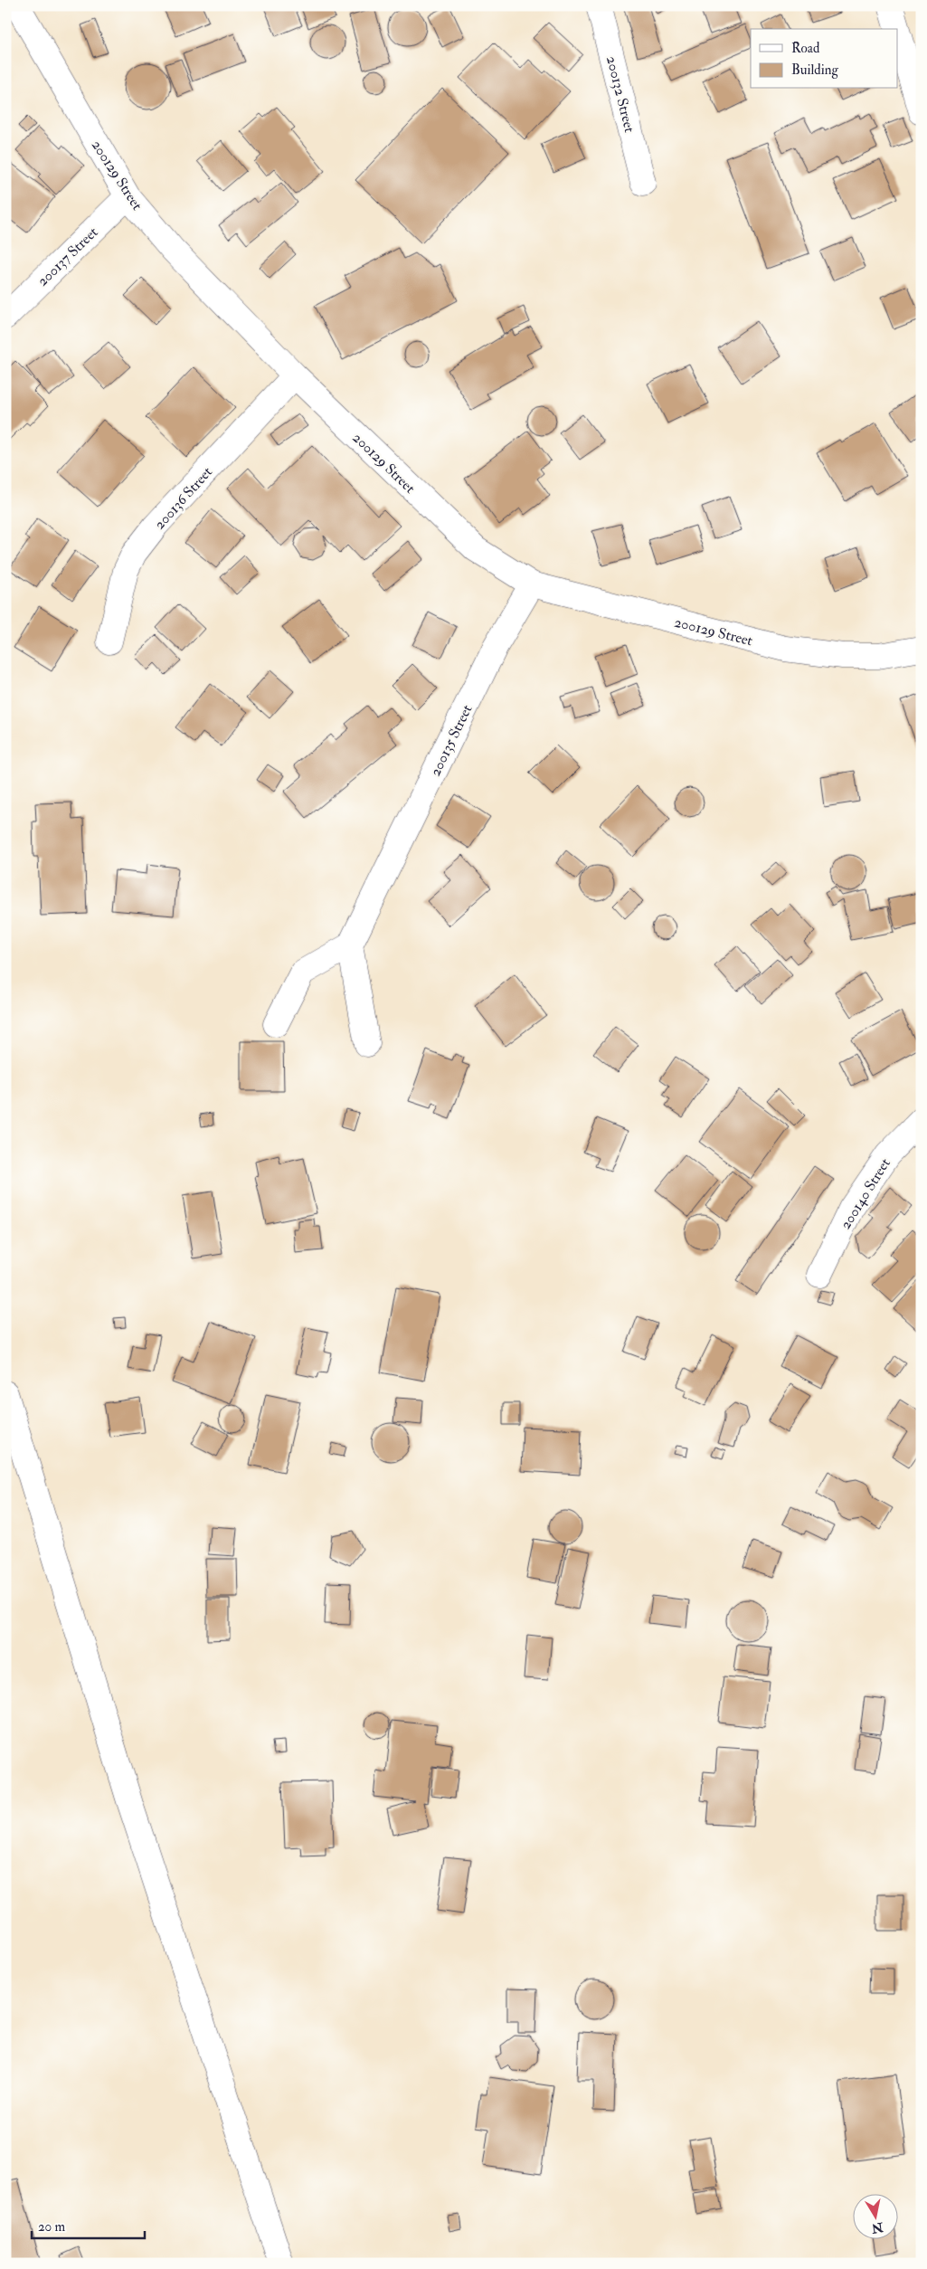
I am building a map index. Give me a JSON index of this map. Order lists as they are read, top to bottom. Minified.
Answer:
{"streets":{"street":["200132 Street","200129 Street","200137 Street","200136 Street","200135 Street","200140 Street"]},"crossings":[["200129 Street","200137 Street"],["200129 Street","200136 Street"],["200129 Street","200135 Street"]],"legend":["Road","Building"],"scale_bar":"20 m","north":"bottom"}
